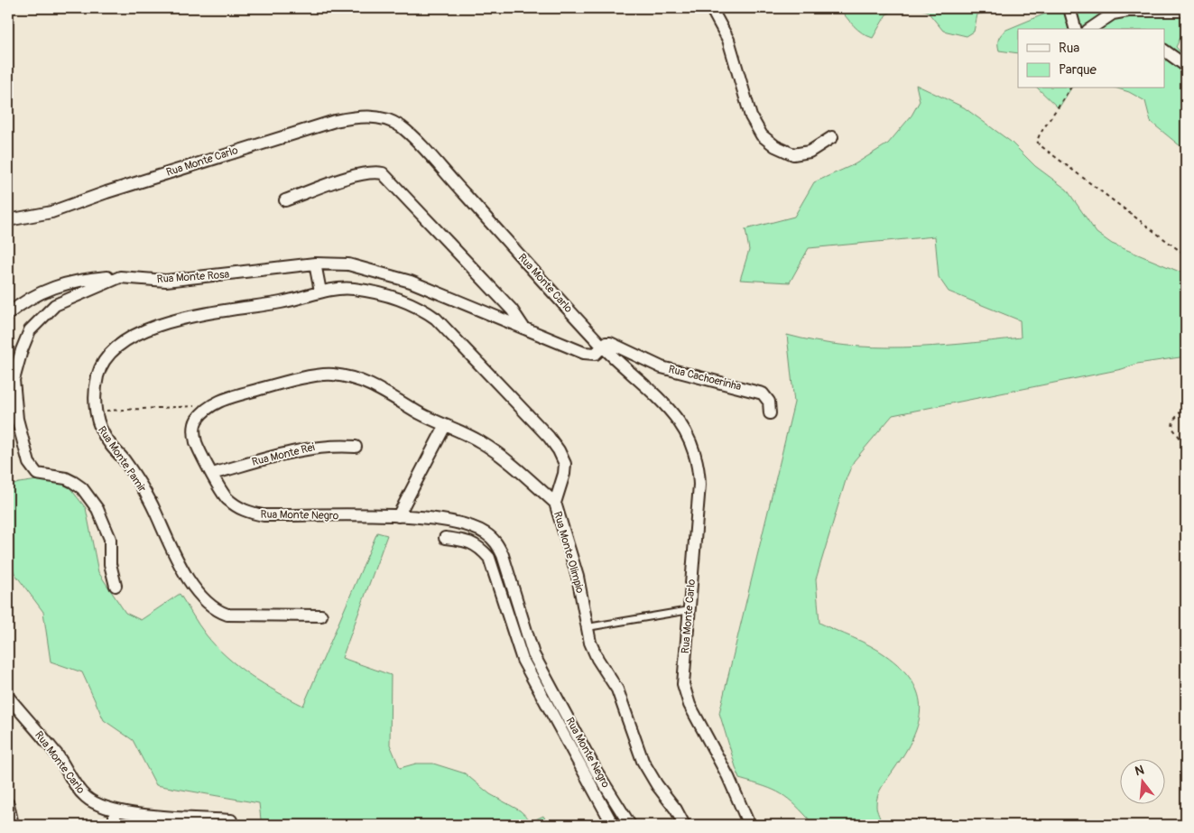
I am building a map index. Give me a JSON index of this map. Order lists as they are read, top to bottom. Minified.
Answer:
{"streets":{"street":["Rua Monte Carlo","Rua Monte Rosa","Rua Cachoerinha","Rua Monte Rei","Rua Monte Pamir","Rua Monte Negro","Rua Monte Olimpio"]},"crossings":[["Rua Monte Carlo","Rua Monte Rosa"],["Rua Monte Carlo","Rua Cachoerinha"],["Rua Monte Rosa","Rua Cachoerinha"],["Rua Monte Rei","Rua Monte Negro"],["Rua Monte Pamir","Rua Monte Olimpio"],["Rua Monte Negro","Rua Monte Olimpio"]],"legend":["Rua","Parque"],"north":"top"}
